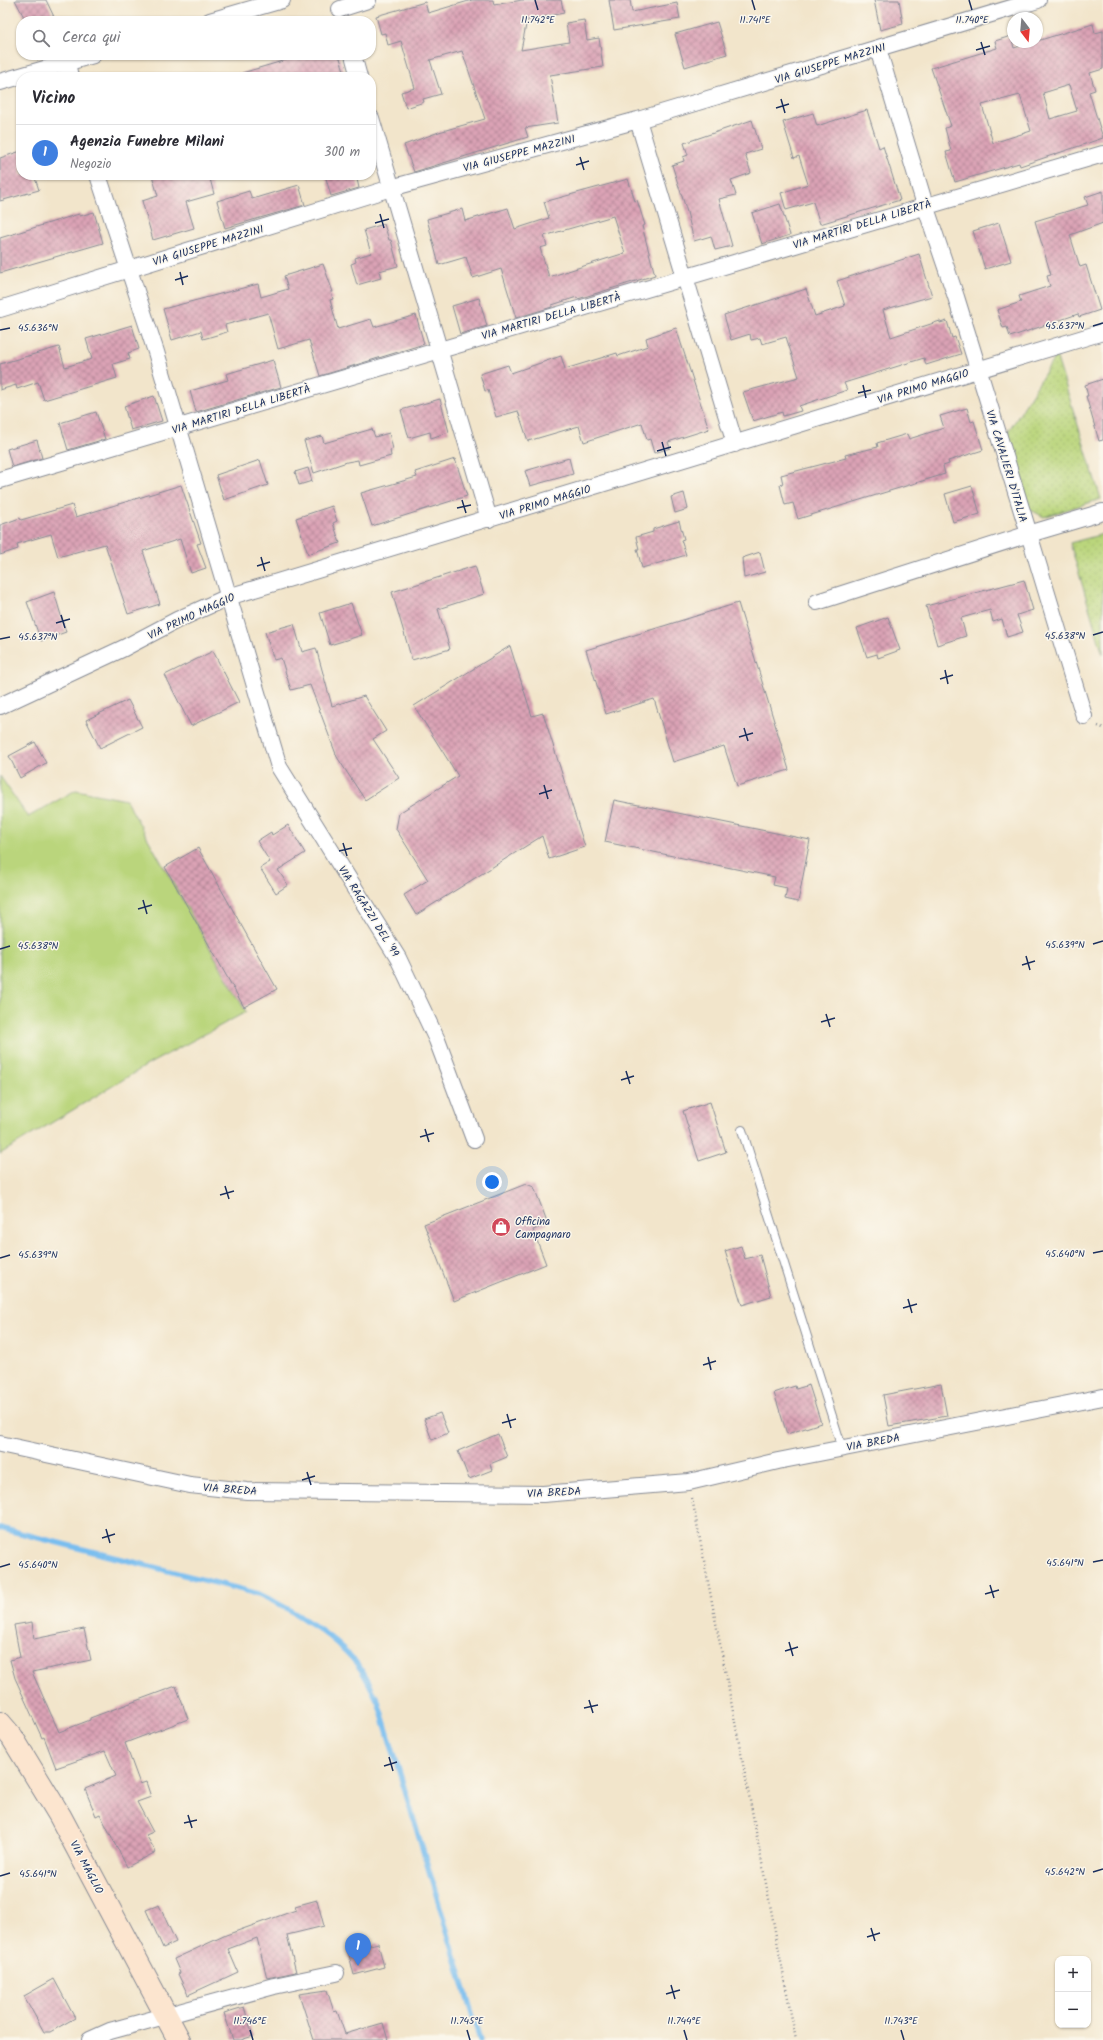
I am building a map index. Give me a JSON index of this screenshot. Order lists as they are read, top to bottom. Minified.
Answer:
{"streets":{"main road":["VIA MAGLIO"],"street":["VIA GIUSEPPE MAZZINI","VIA MARTIRI DELLA LIBERTÀ","VIA PRIMO MAGGIO","VIA CAVALIERI D'ITALIA","VIA RAGAZZI DEL '99","VIA BREDA"]},"crossings":[["VIA GIUSEPPE MAZZINI","VIA CAVALIERI D'ITALIA"],["VIA GIUSEPPE MAZZINI","VIA RAGAZZI DEL '99"],["VIA MARTIRI DELLA LIBERTÀ","VIA CAVALIERI D'ITALIA"],["VIA MARTIRI DELLA LIBERTÀ","VIA RAGAZZI DEL '99"],["VIA PRIMO MAGGIO","VIA CAVALIERI D'ITALIA"],["VIA PRIMO MAGGIO","VIA RAGAZZI DEL '99"]],"places":{"shop":["Officina Campagnaro"]},"north":"bottom","page":{"search":"Cerca qui","heading":"Vicino","list":[{"mark":"1","name":"Agenzia Funebre Milani","note":"Negozio","value":"300 m"}],"pins":"1","map_buttons":["+","−"]},"coordinates":["11.742°E","11.741°E","11.740°E","45.637°N","45.636°N","45.638°N","45.639°N","45.640°N","45.641°N","45.642°N","11.746°E","11.745°E","11.744°E","11.743°E"]}
